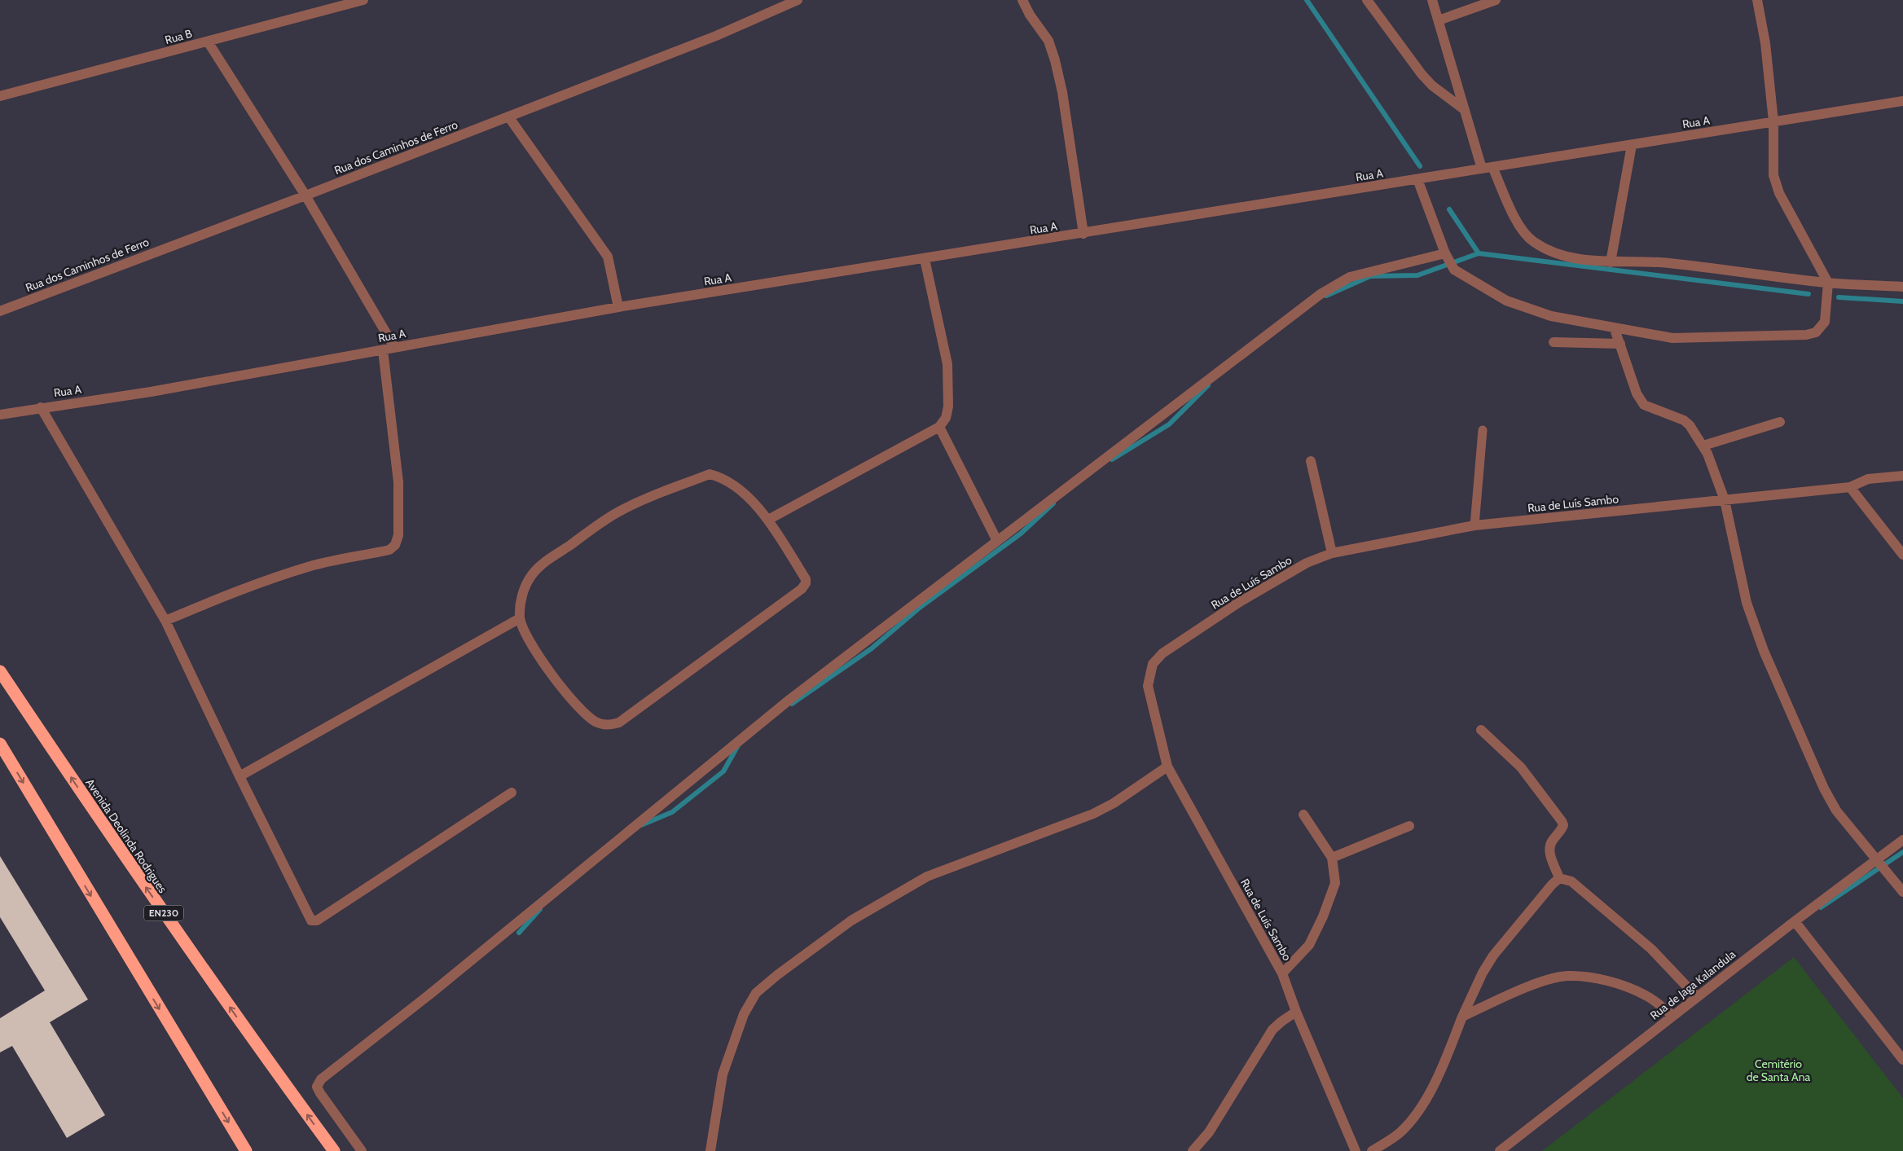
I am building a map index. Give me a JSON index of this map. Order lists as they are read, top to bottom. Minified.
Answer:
{"streets":{"highway":["Avenida Deolinda Rodrigues","EN230"],"street":["Rua B","Rua A","Rua dos Caminhos de Ferro","Rua de Luís Sambo","Rua de Jaga Kalandula"]},"parks":["Cemitério de Santa Ana"]}
